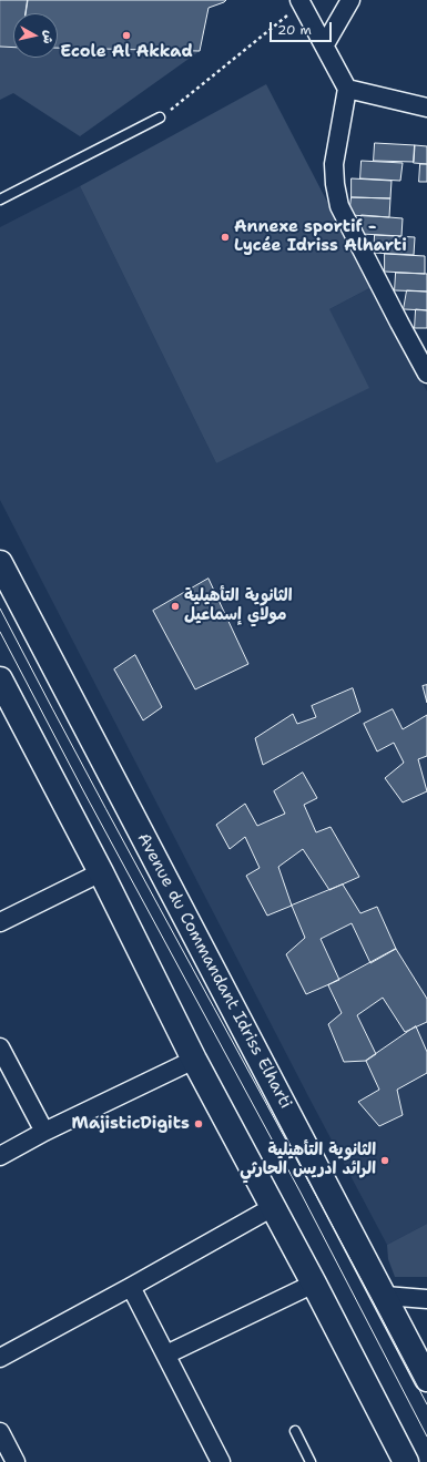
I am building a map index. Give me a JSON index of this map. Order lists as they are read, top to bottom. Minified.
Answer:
{"streets":{"main road":["Avenue du Commandant Idriss Elharti"]},"places":["Ecole Al Akkad","Annexe sportif - Lycée Idriss Alharti","الثانوية التأهيلية مولاي إسماعيل","MajisticDigits","الثانوية التأهيلية الرائد ادريس الحارثي"],"scale_bar":"20 m","north":"right"}
